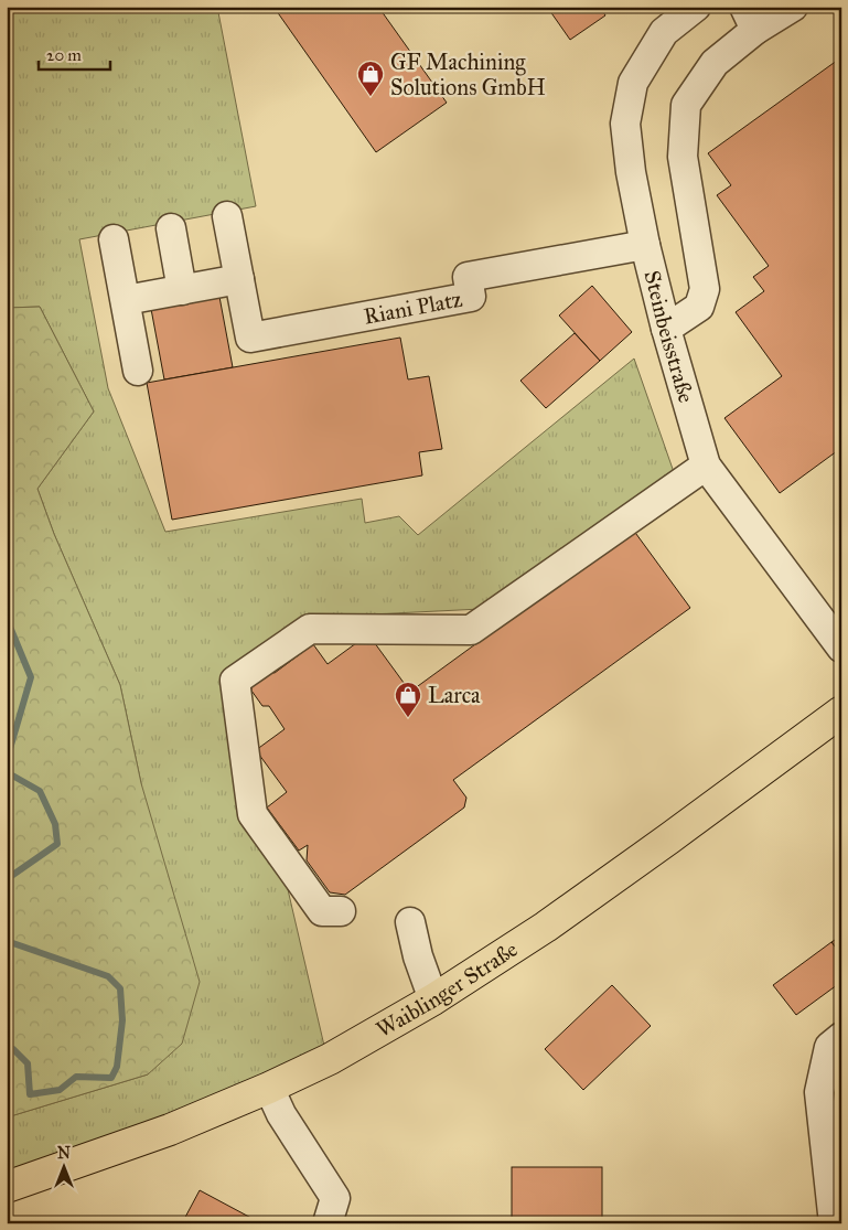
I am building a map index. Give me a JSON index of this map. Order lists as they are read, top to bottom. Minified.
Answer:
{"streets":{"main road":["Waiblinger Straße"],"street":["Riani Platz","Steinbeisstraße"]},"crossings":[["Riani Platz","Steinbeisstraße"]],"places":{"shop":["GF Machining Solutions GmbH","Larca"]},"scale_bar":"20 m","north":"top"}
